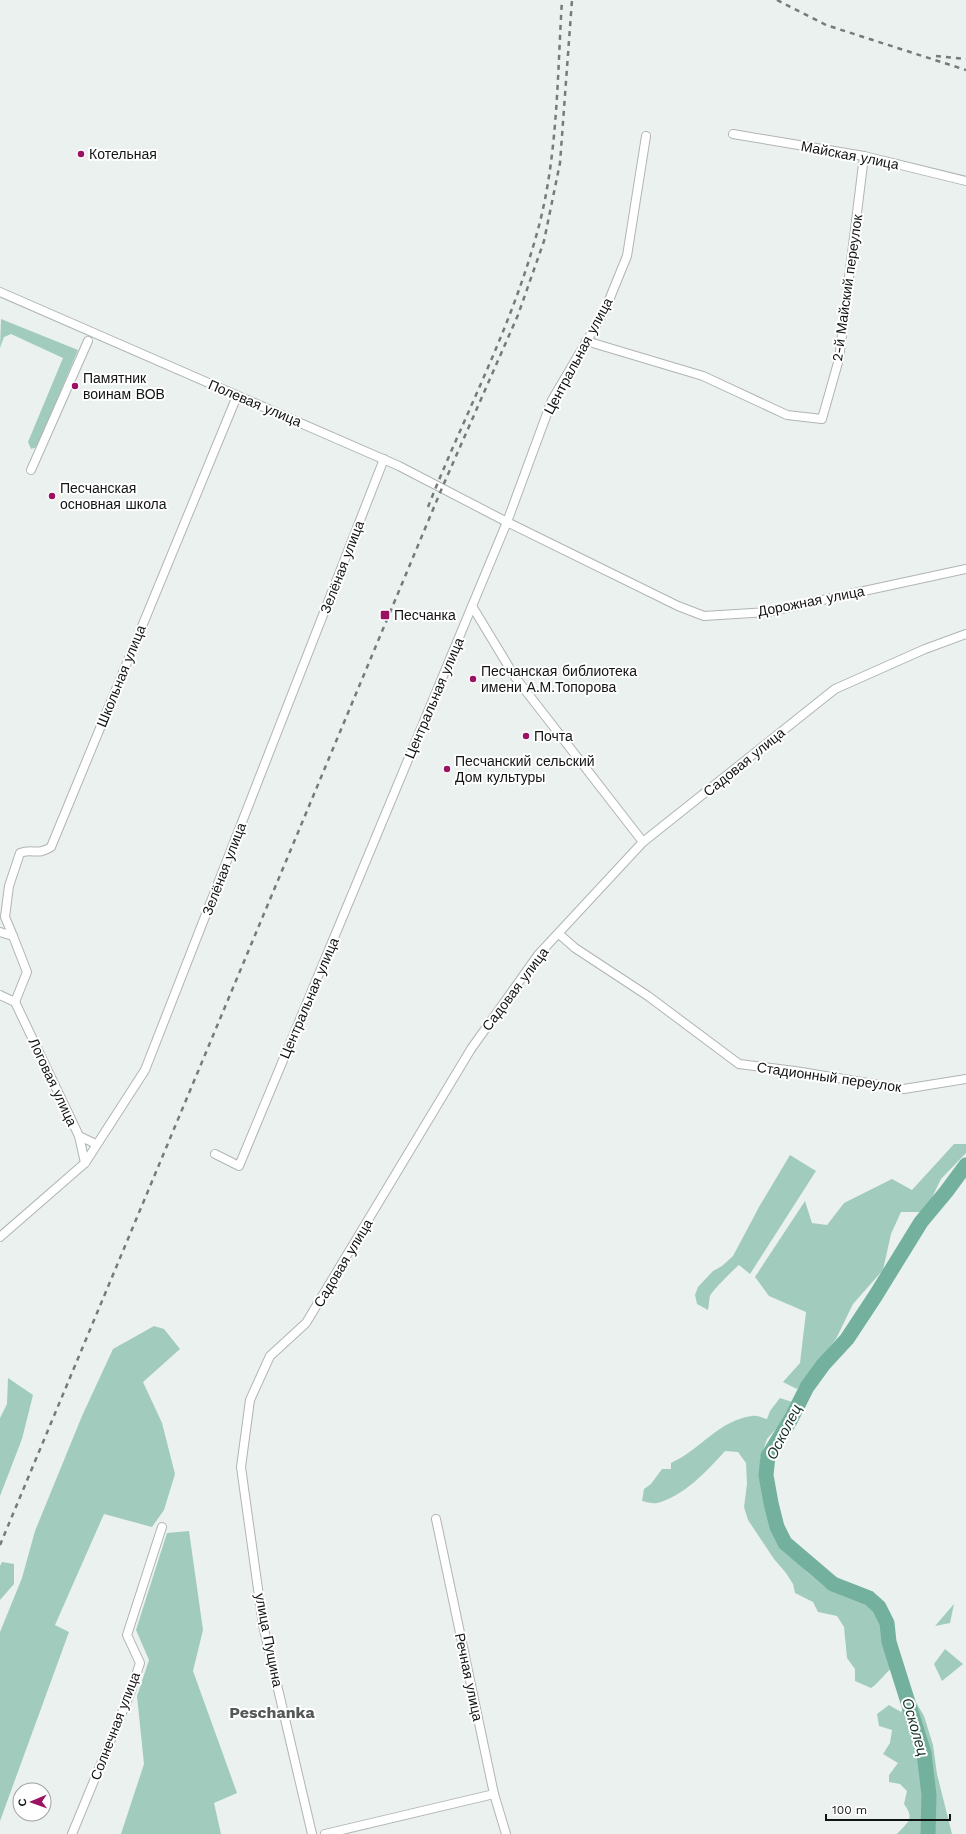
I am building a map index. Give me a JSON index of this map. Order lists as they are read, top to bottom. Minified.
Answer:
{"streets":{"street":["Майская улица","2-й Майский переулок","Центральная улица","Полевая улица","Зелёная улица","Дорожная улица","Школьная улица","Садовая улица","Стадионный переулок","Логовая улица","улица Пущина","Речная улица","Солнечная улица"]},"crossings":[["Майская улица","2-й Майский переулок"],["2-й Майский переулок","Центральная улица"],["Центральная улица","Полевая улица"],["Центральная улица","Дорожная улица"],["Полевая улица","Зелёная улица"],["Полевая улица","Дорожная улица"],["Полевая улица","Школьная улица"],["Зелёная улица","Логовая улица"],["Садовая улица","Стадионный переулок"],["Садовая улица","улица Пущина"]],"districts":["Peschanka"],"water":["Осколец"],"places":{"other":["Котельная","Памятник воинам ВОВ","Песчанская основная школа","Песчанская библиотека имени А.М.Топорова","Почта","Песчанский сельский Дом культуры"],"transit":["Песчанка"]},"scale_bar":"100 m","north":"left"}
